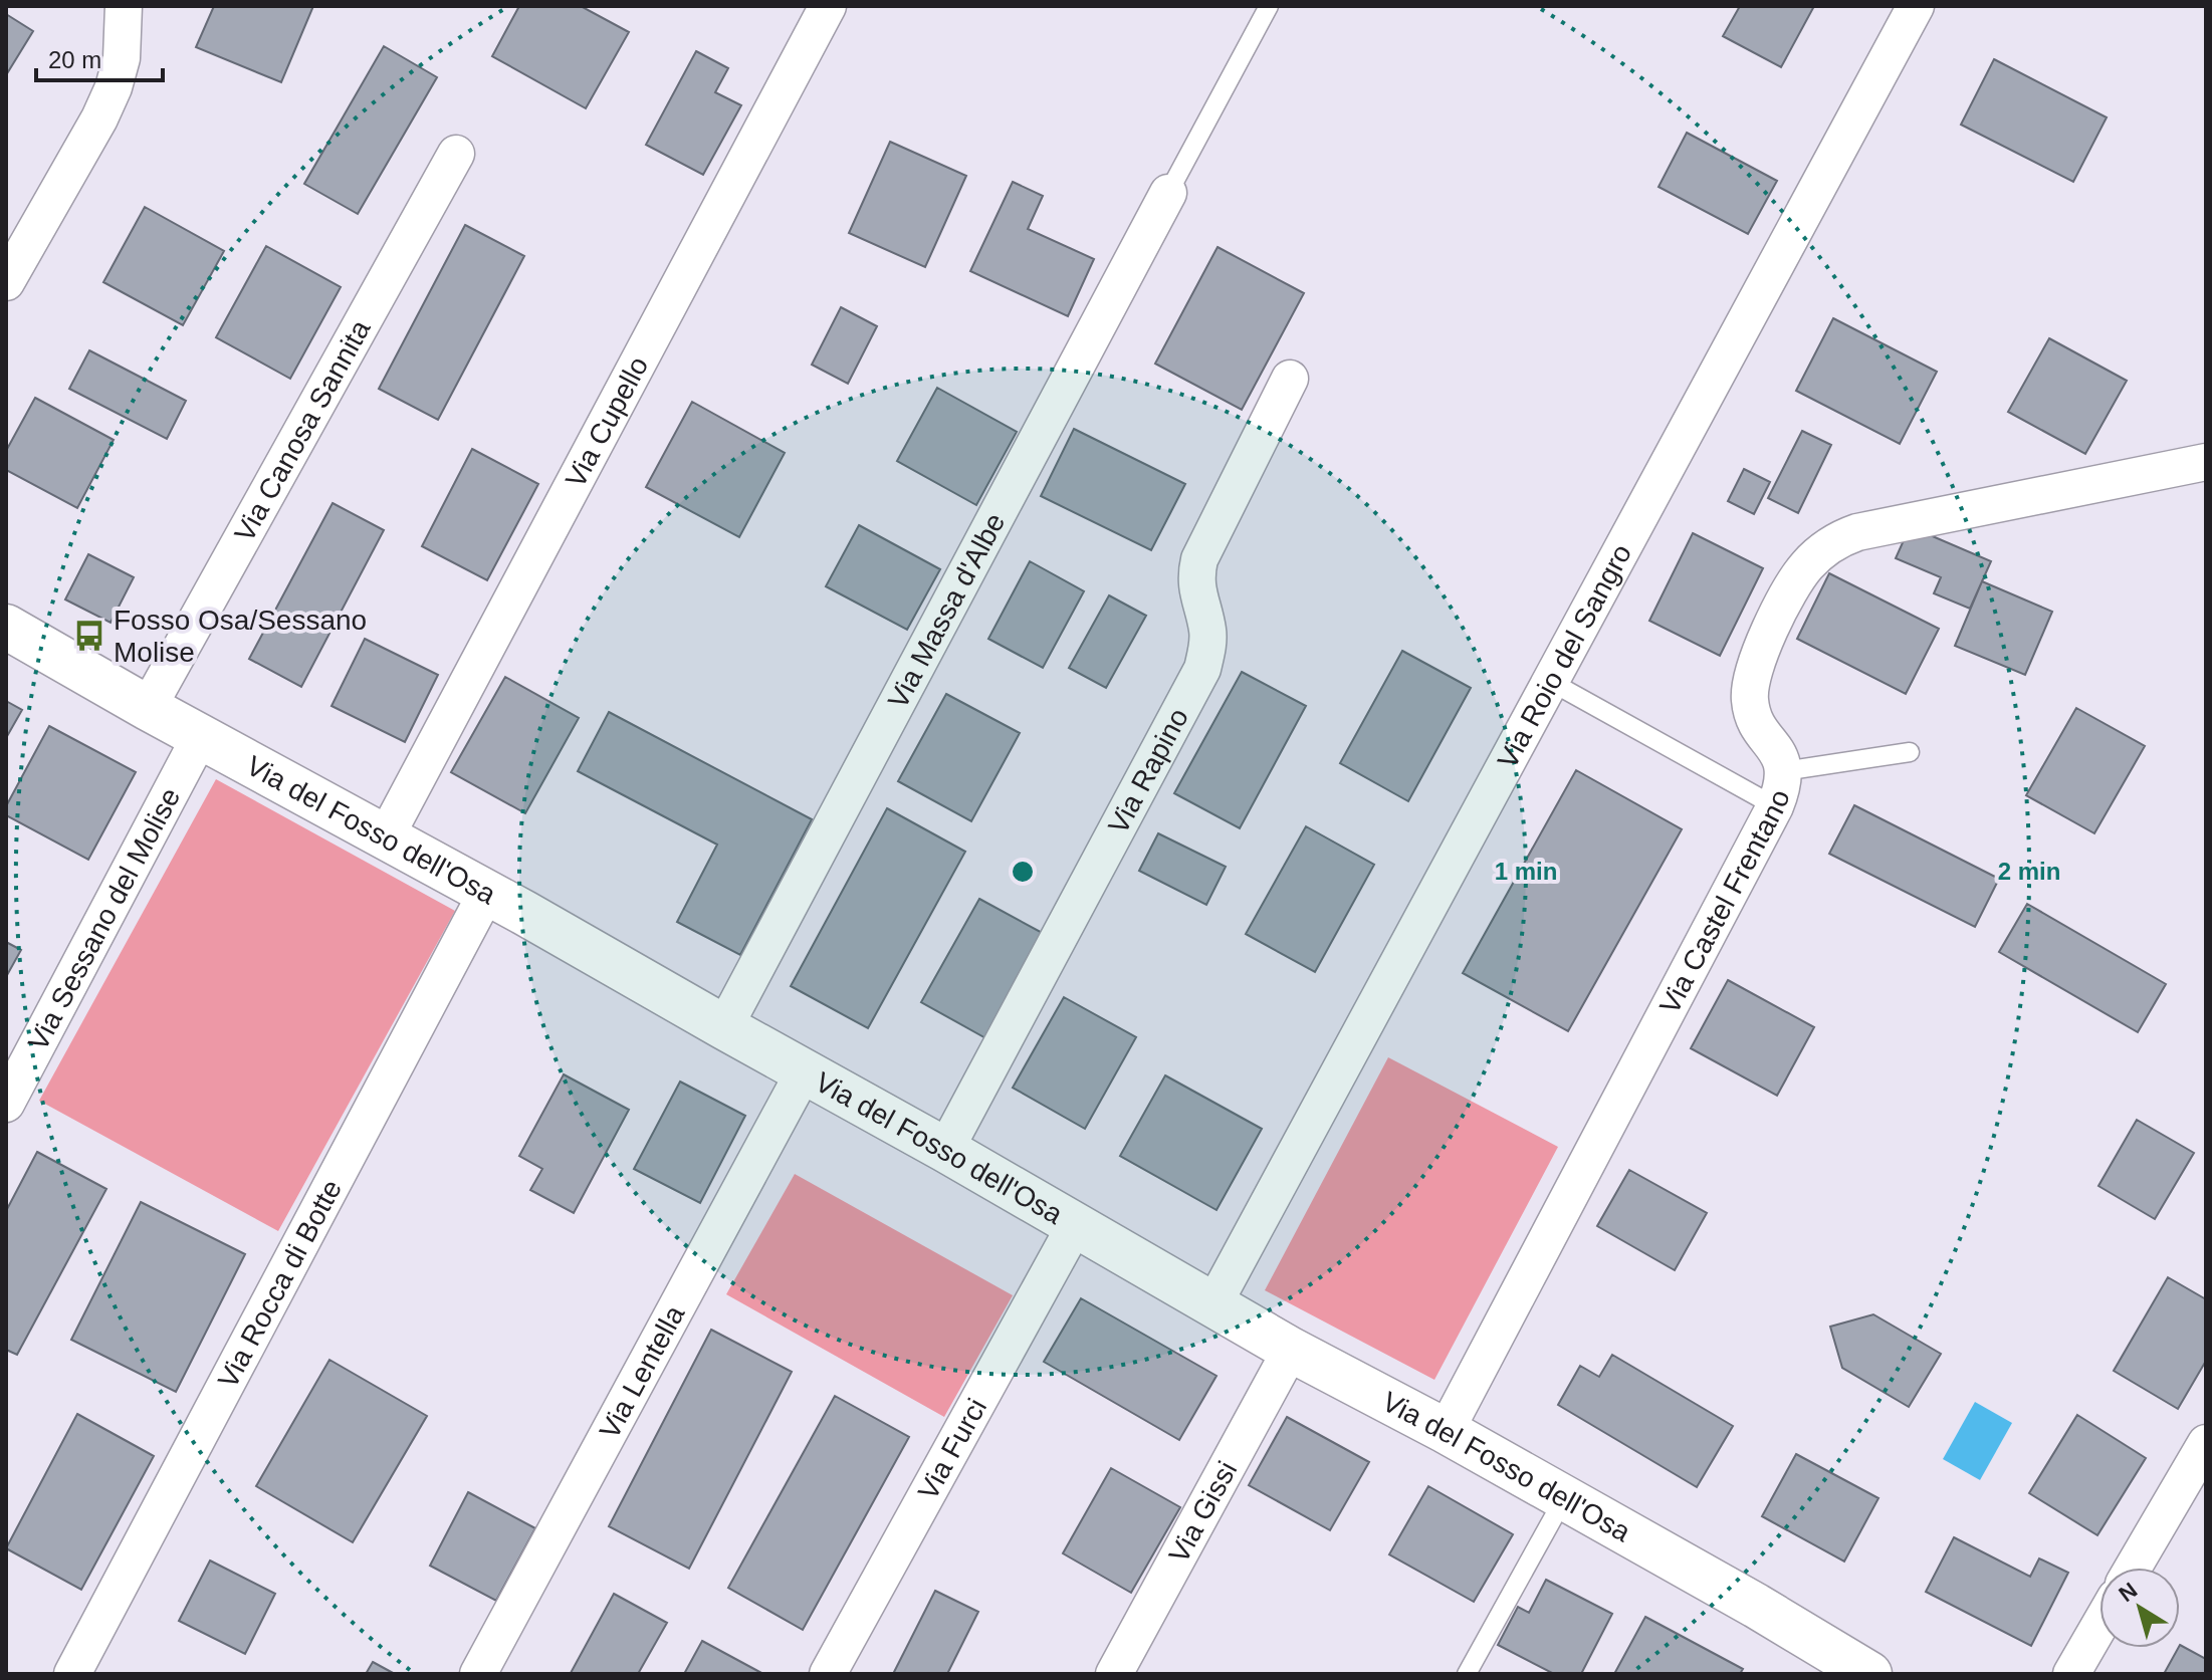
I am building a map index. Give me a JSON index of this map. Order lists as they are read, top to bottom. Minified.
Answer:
{"streets":{"street":["Via Cupello","Via Canosa Sannita","Via Massa d'Albe","Via Roio del Sangro","Via Rapino","Via del Fosso dell'Osa","Via Castel Frentano","Via Sessano del Molise","Via Rocca di Botte","Via Lentella","Via Furci","Via Gissi"]},"crossings":[["Via Cupello","Via del Fosso dell'Osa"],["Via Canosa Sannita","Via del Fosso dell'Osa"],["Via Massa d'Albe","Via del Fosso dell'Osa"],["Via Roio del Sangro","Via del Fosso dell'Osa"],["Via Rapino","Via del Fosso dell'Osa"],["Via del Fosso dell'Osa","Via Castel Frentano"],["Via del Fosso dell'Osa","Via Sessano del Molise"],["Via del Fosso dell'Osa","Via Rocca di Botte"],["Via del Fosso dell'Osa","Via Lentella"],["Via del Fosso dell'Osa","Via Furci"],["Via del Fosso dell'Osa","Via Gissi"]],"places":{"bus stop":["Fosso Osa/Sessano Molise"]},"scale_bar":"20 m","north":"top left","rings":["1 min","2 min"]}
